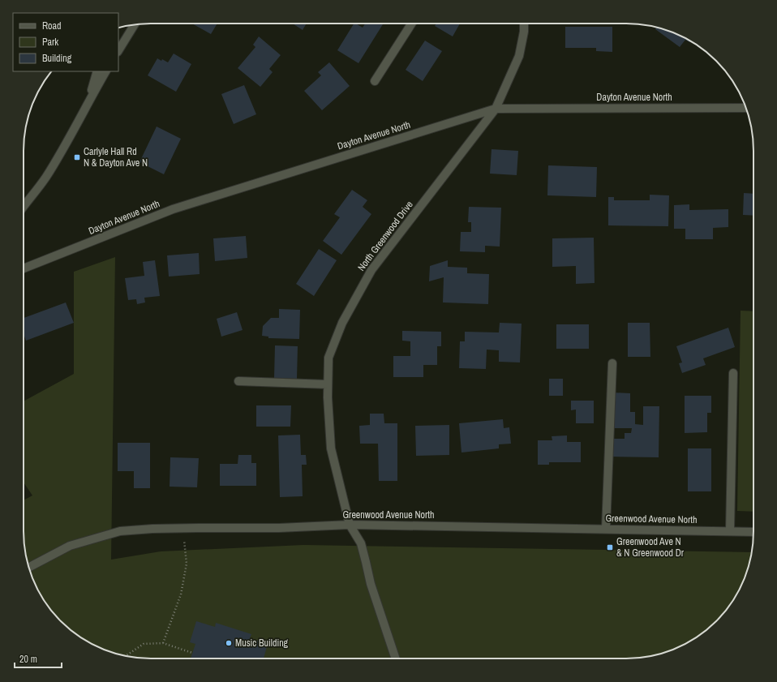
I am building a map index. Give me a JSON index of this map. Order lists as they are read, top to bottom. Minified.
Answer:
{"streets":{"street":["Dayton Avenue North","North Greenwood Drive","Greenwood Avenue North"]},"crossings":[["Dayton Avenue North","North Greenwood Drive"],["North Greenwood Drive","Greenwood Avenue North"]],"places":{"transit":["Carlyle Hall Rd N & Dayton Ave N","Greenwood Ave N & N Greenwood Dr"],"other":["Music Building"]},"legend":["Road","Park","Building"],"scale_bar":"20 m"}
